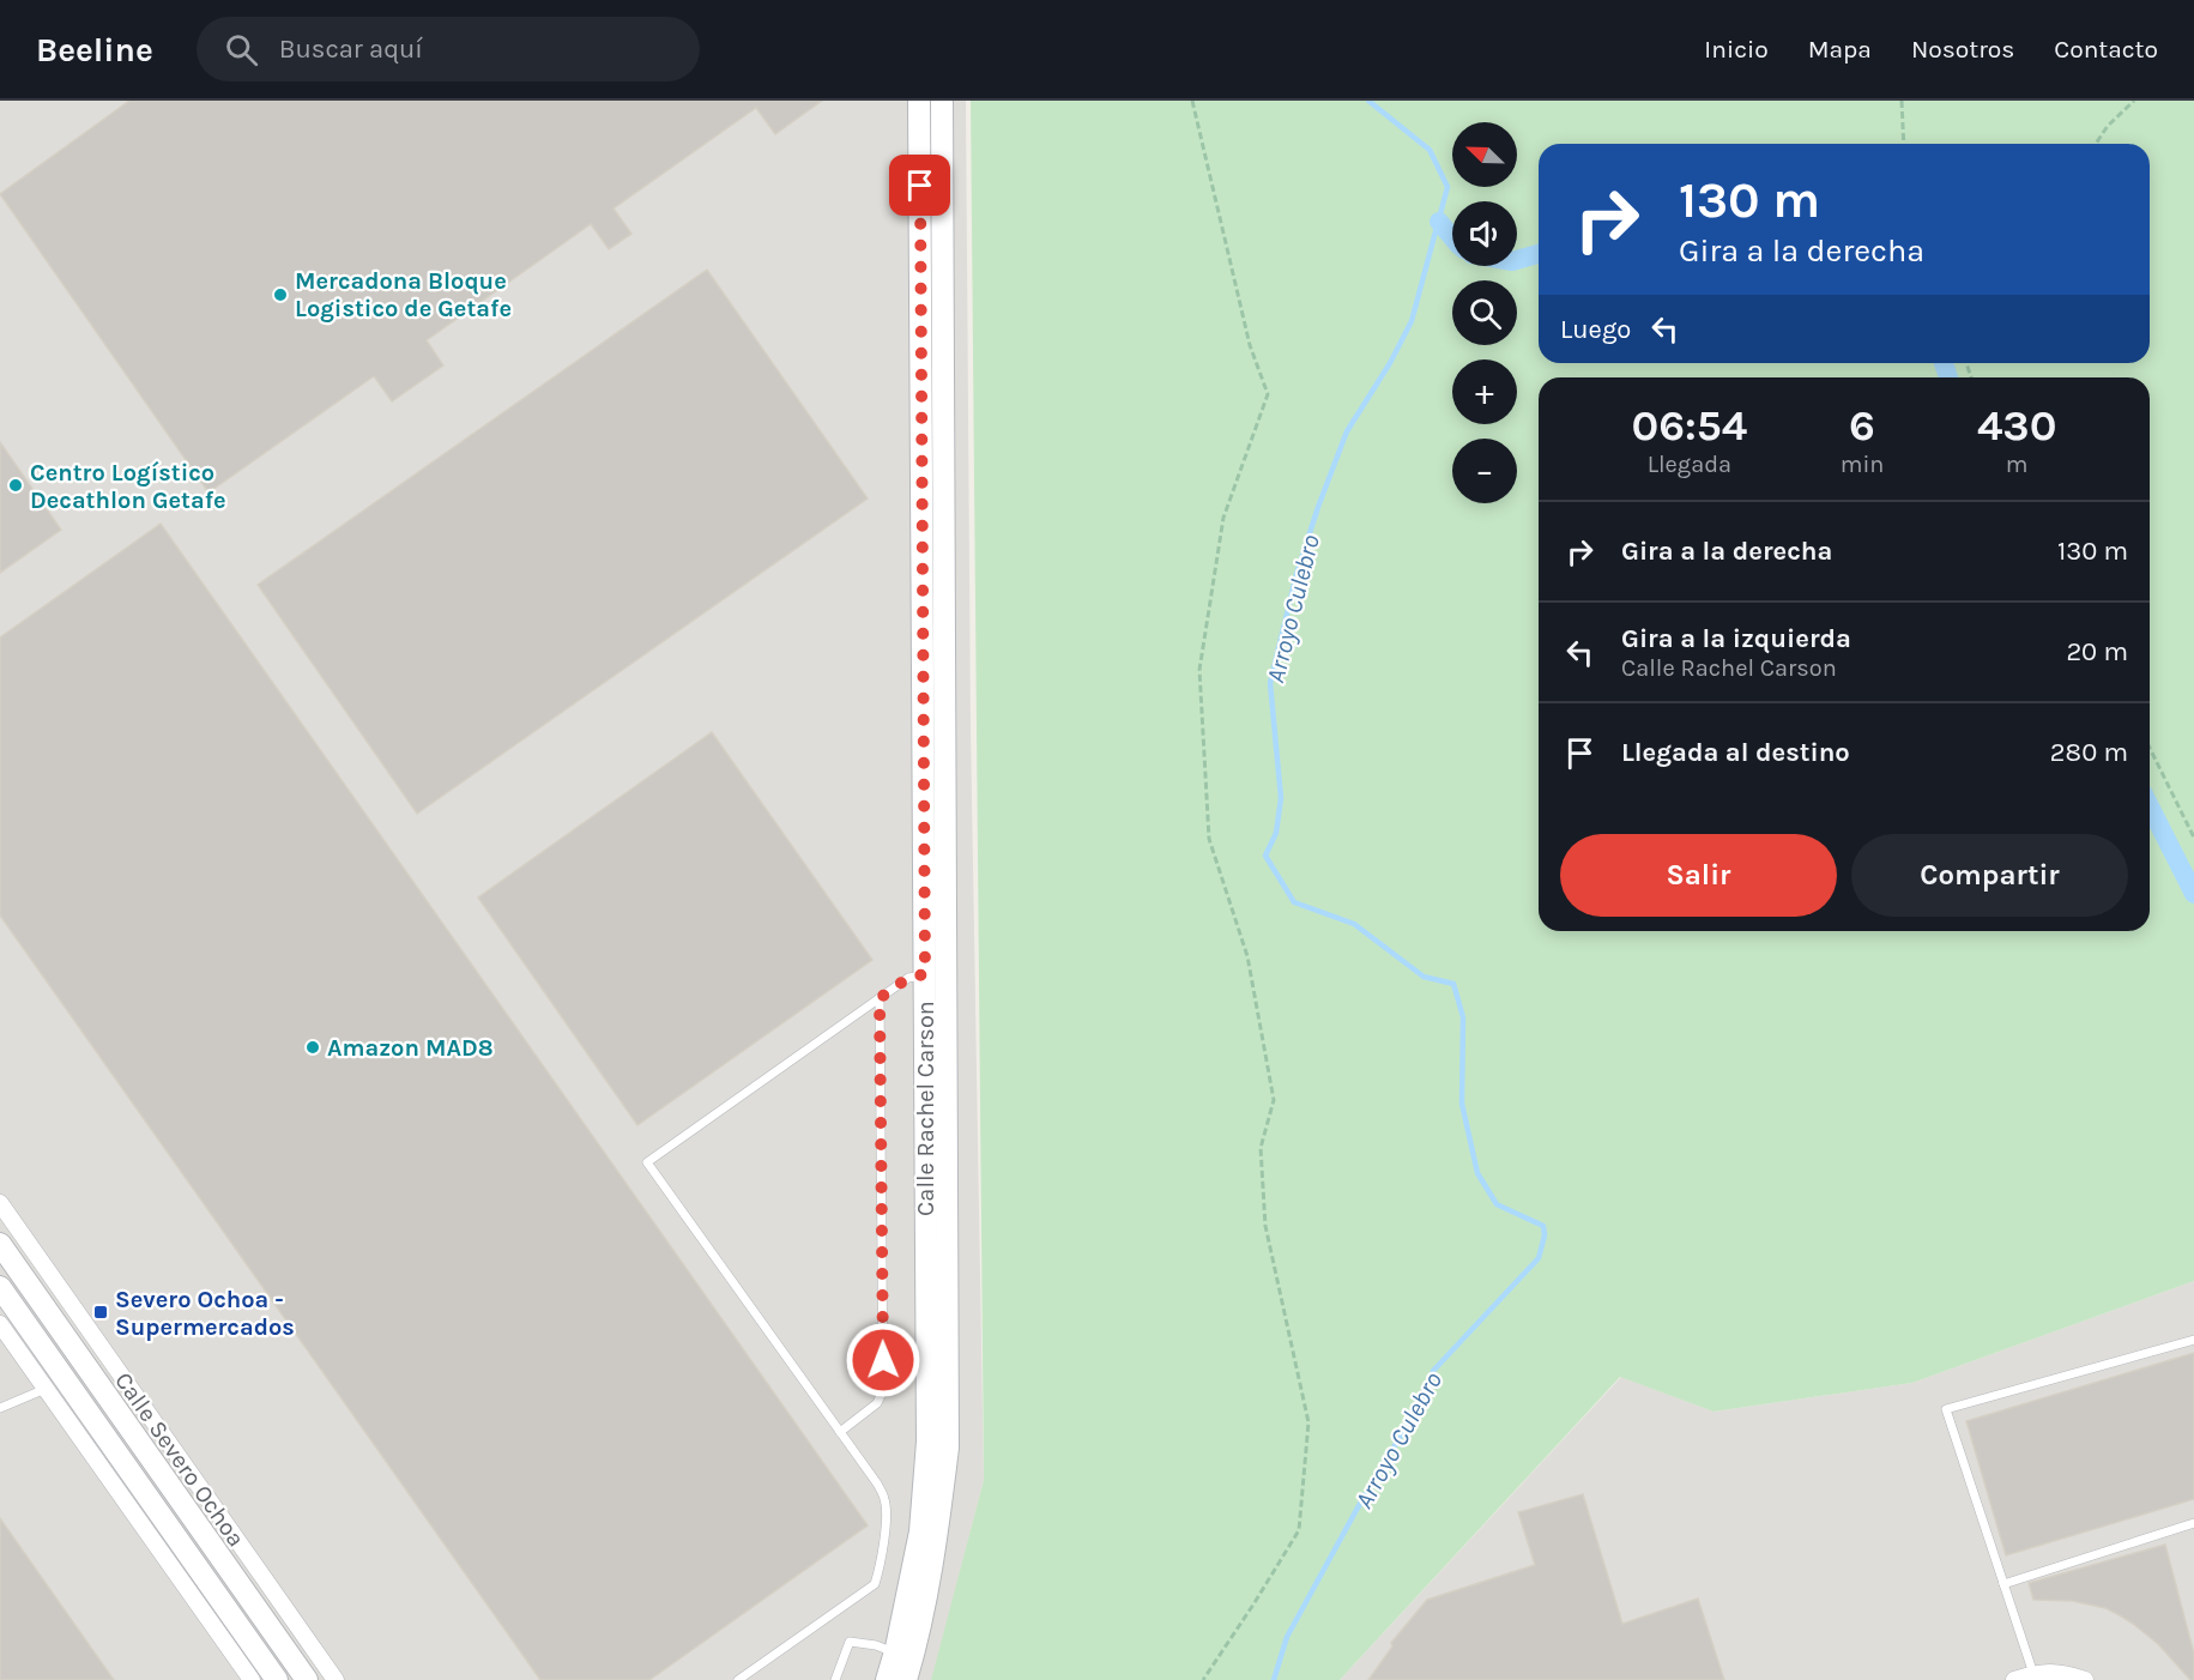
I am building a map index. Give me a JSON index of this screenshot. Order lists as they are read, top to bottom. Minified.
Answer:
{"streets":{"street":["Calle Rachel Carson","Calle Severo Ochoa"]},"water":["Arroyo Culebro"],"places":{"other":["Mercadona Bloque Logistico de Getafe","Centro Logístico Decathlon Getafe","Amazon MAD8"],"transit":["Severo Ochoa - Supermercados"]},"north":"top left","page":{"header":"Beeline","search":"Buscar aquí","nav":["Inicio","Mapa","Nosotros","Contacto"],"map_buttons":["+","−"],"turn":["130 m","Gira a la derecha"],"then":"Luego","eta":["06:54","Llegada","6","min","430","m"],"list":[{"name":"Gira a la derecha","value":"130 m"},{"name":"Gira a la izquierda","note":"Calle Rachel Carson","value":"20 m"},{"name":"Llegada al destino","value":"280 m"}],"buttons":["Salir","Compartir"]}}
